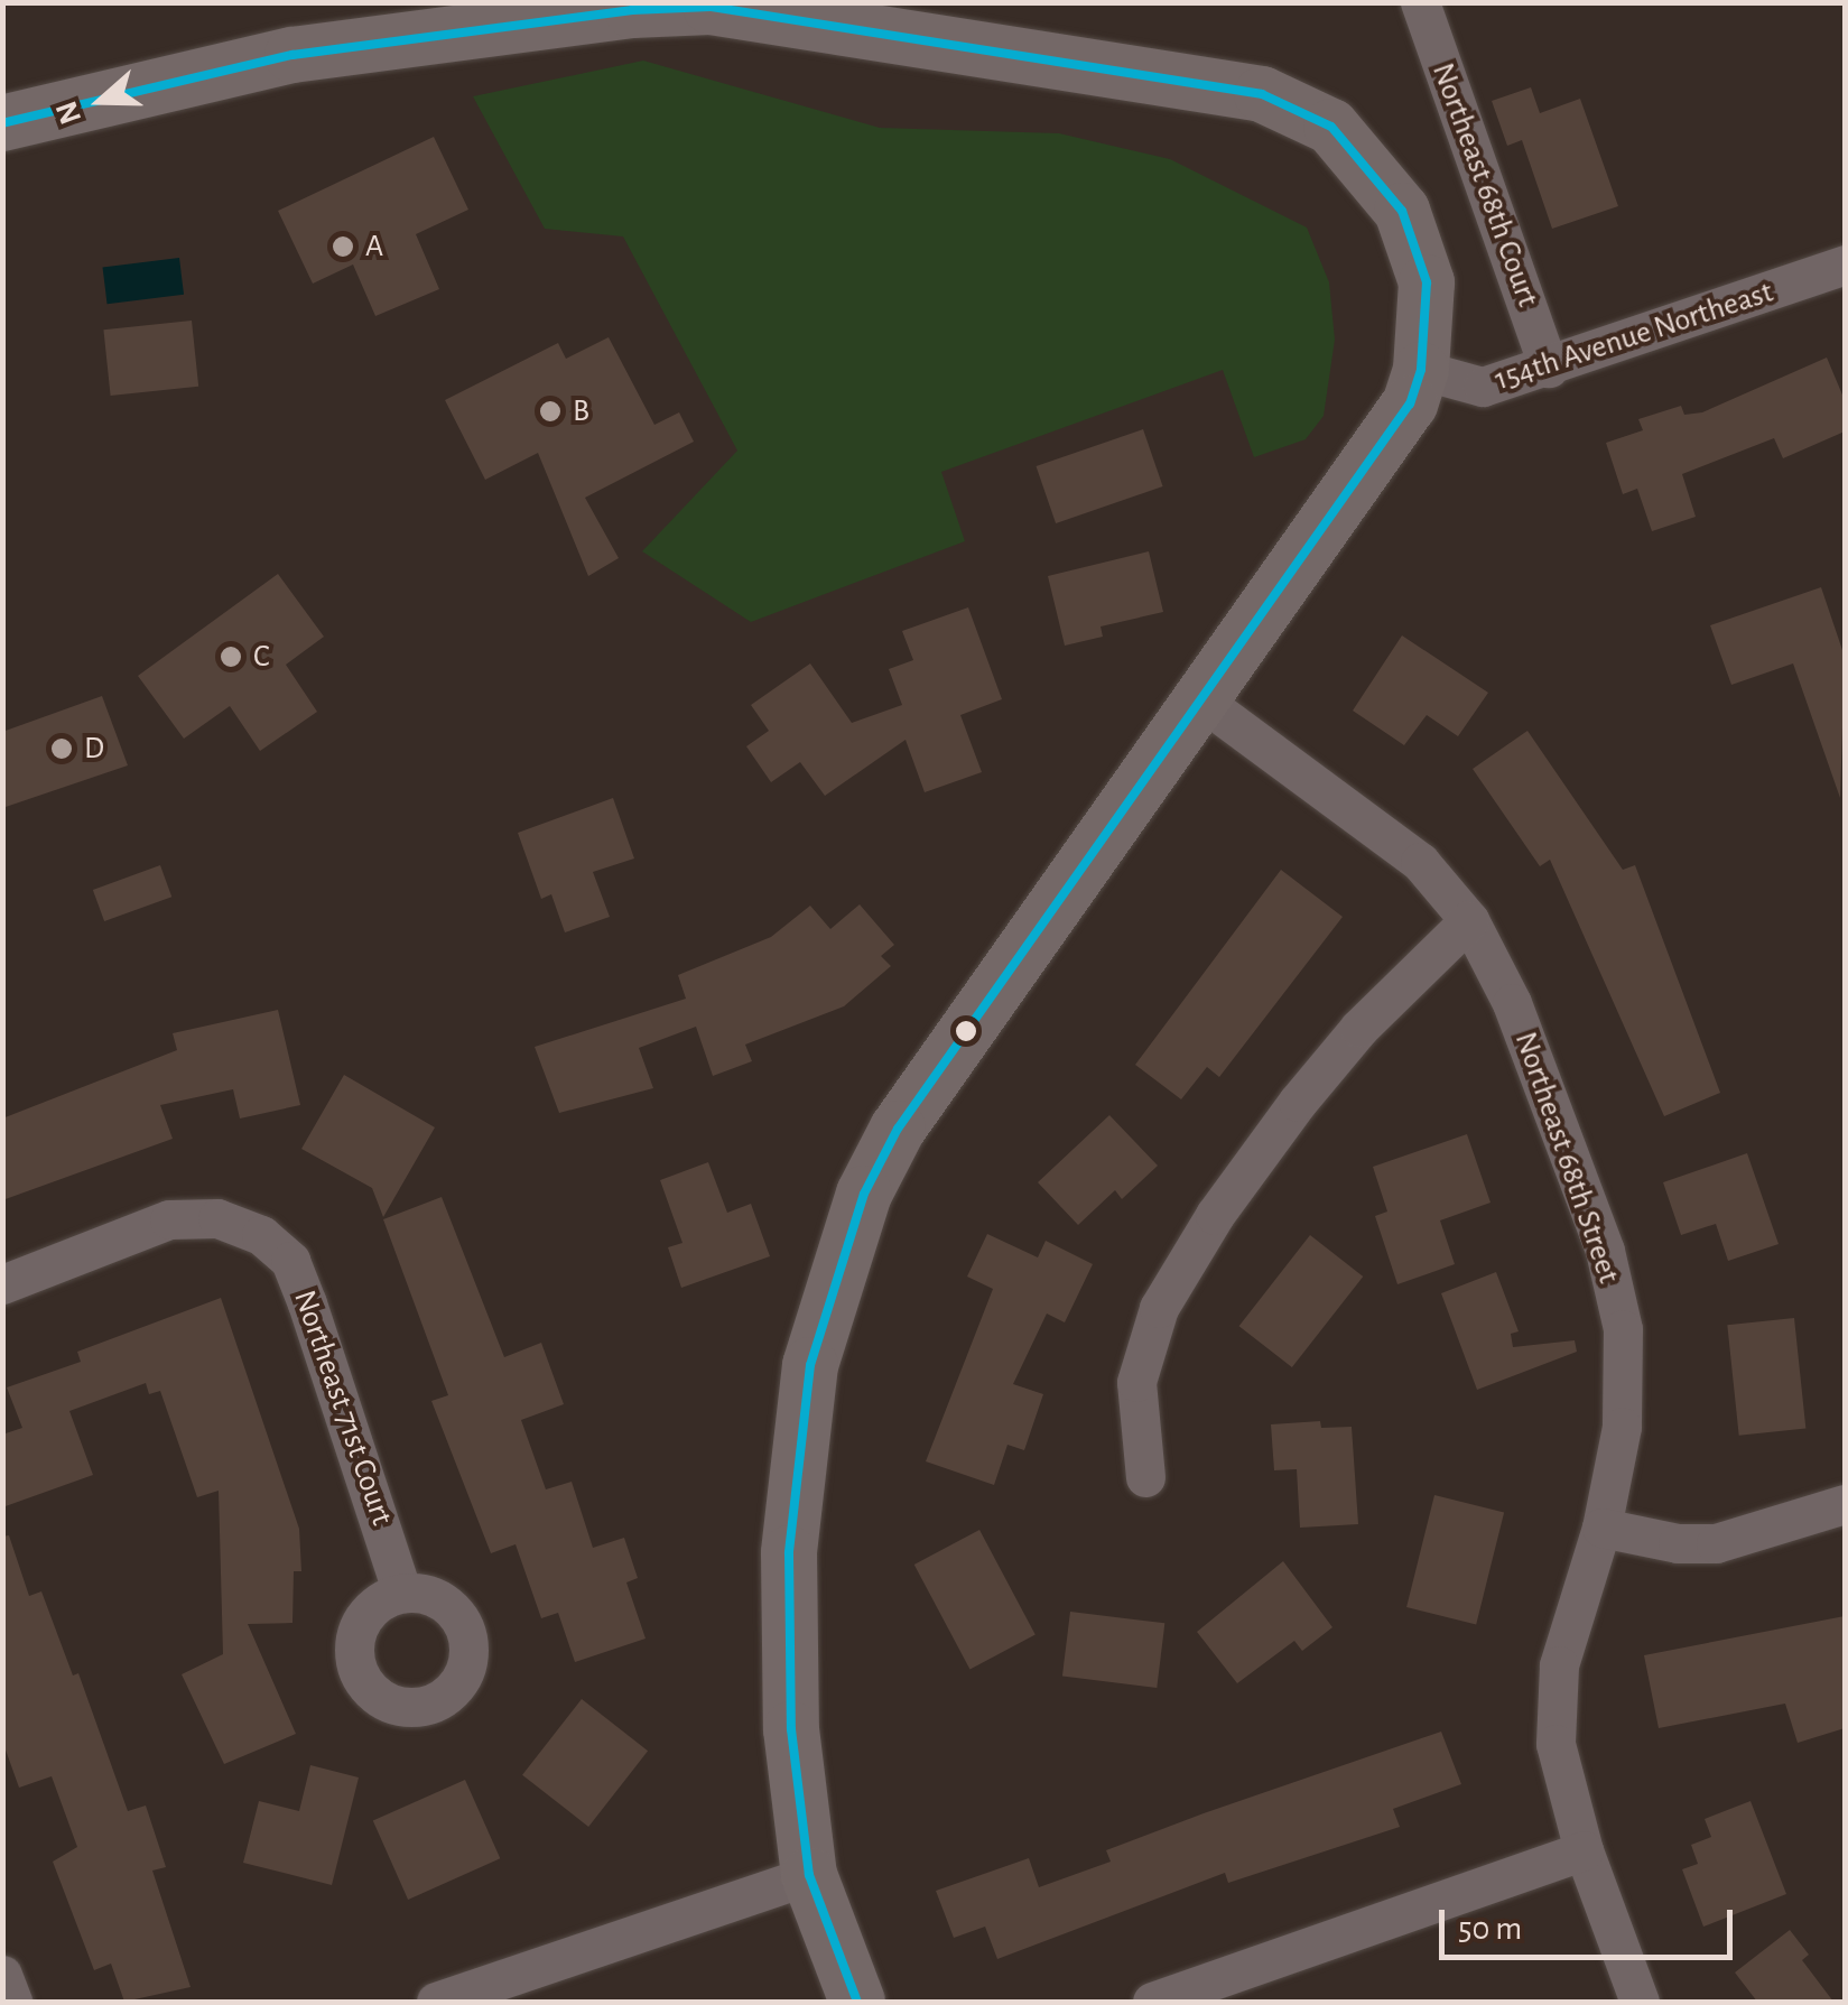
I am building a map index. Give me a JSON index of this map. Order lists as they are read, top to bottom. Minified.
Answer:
{"streets":{"street":["Northeast 68th Court","154th Avenue Northeast","Northeast 68th Street","Northeast 71st Court"]},"crossings":[["Northeast 68th Court","154th Avenue Northeast"]],"places":["A","B","C","D"],"scale_bar":"50 m","north":"left"}
